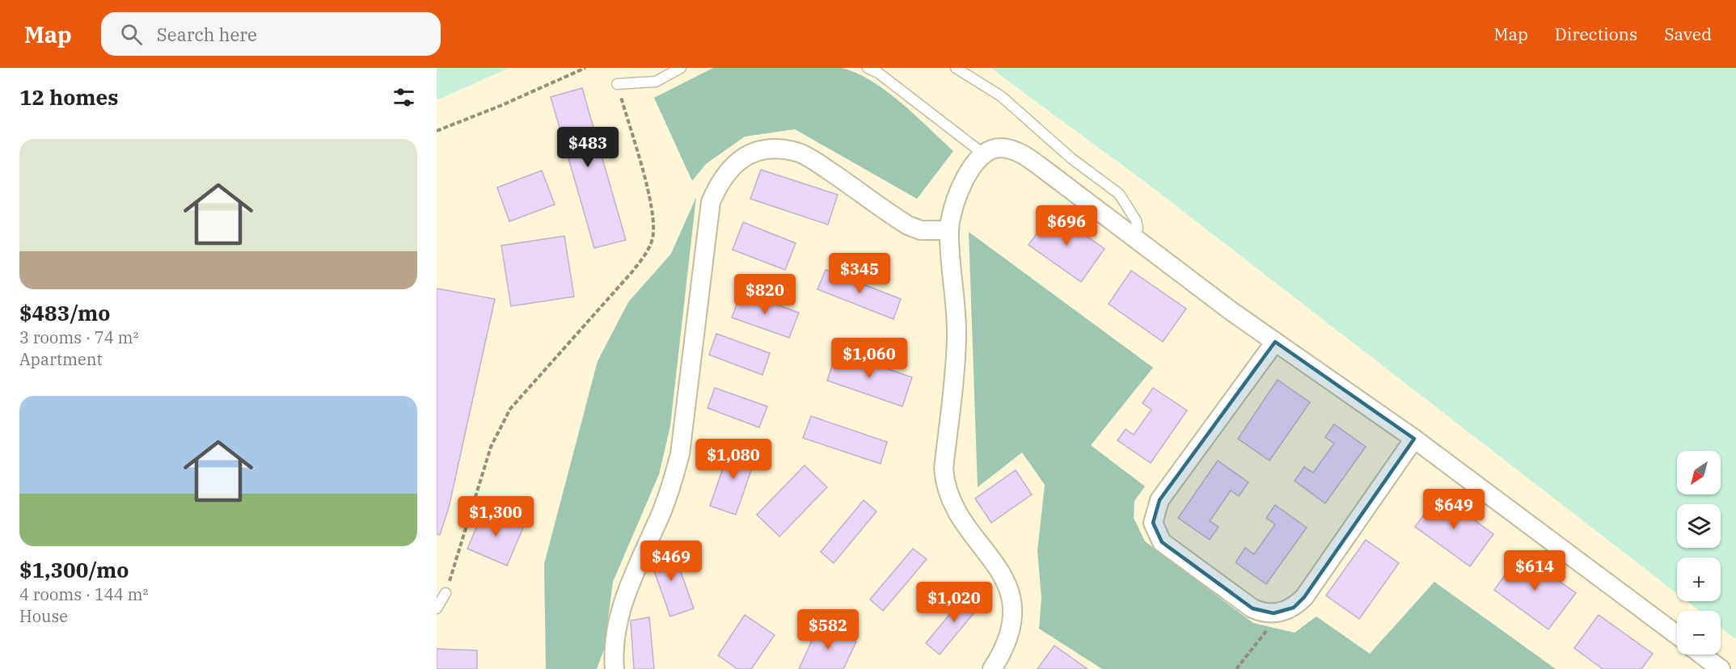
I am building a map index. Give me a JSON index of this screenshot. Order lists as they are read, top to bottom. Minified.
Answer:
{"north":"bottom left","page":{"header":"Map","search":"Search here","nav":["Map","Directions","Saved"],"heading":"12 homes","list":[{"name":"$483/mo","note":"3 rooms · 74 m² · Apartment"},{"name":"$1,300/mo","note":"4 rooms · 144 m² · House"}],"price":["$483","$696","$345","$820","$1,060","$1,080","$649","$1,300","$469","$614","$1,020","$582"],"map_buttons":["+","−"]}}
